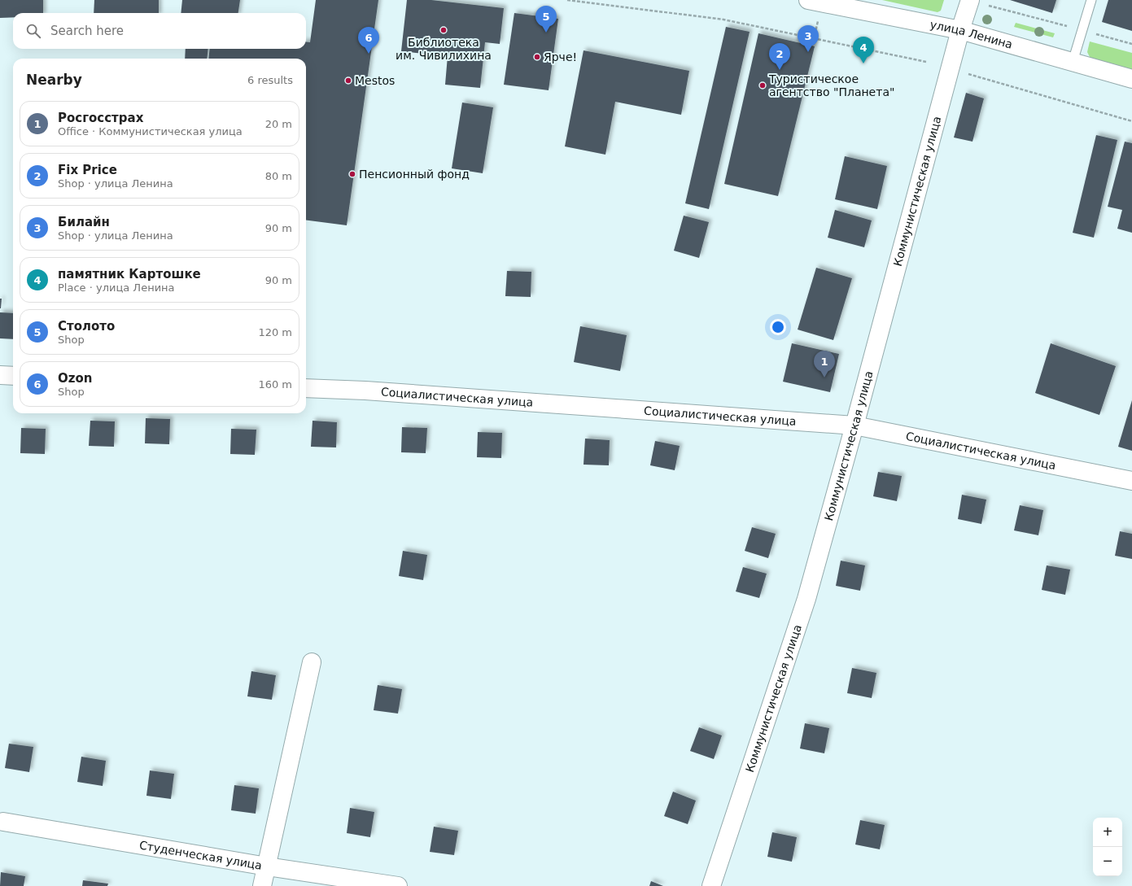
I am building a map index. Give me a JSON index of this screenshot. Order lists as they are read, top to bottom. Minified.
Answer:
{"streets":{"street":["улица Ленина","Коммунистическая улица","Социалистическая улица","Студенческая улица"]},"crossings":[["улица Ленина","Коммунистическая улица"],["Коммунистическая улица","Социалистическая улица"]],"places":["Библиотека им. Чивилихина","Ярче!","Mestos","Туристическое агентство \"Планета\"","Пенсионный фонд"],"page":{"pins":["5","3","6","4","2","1"],"search":"Search here","heading":["Nearby","6 results"],"list":[{"mark":"1","name":"Росгосстрах","note":"Office · Коммунистическая улица","value":"20 m"},{"mark":"2","name":"Fix Price","note":"Shop · улица Ленина","value":"80 m"},{"mark":"3","name":"Билайн","note":"Shop · улица Ленина","value":"90 m"},{"mark":"4","name":"памятник Картошке","note":"Place · улица Ленина","value":"90 m"},{"mark":"5","name":"Столото","note":"Shop","value":"120 m"},{"mark":"6","name":"Ozon","note":"Shop","value":"160 m"}],"map_buttons":["+","−"]}}
